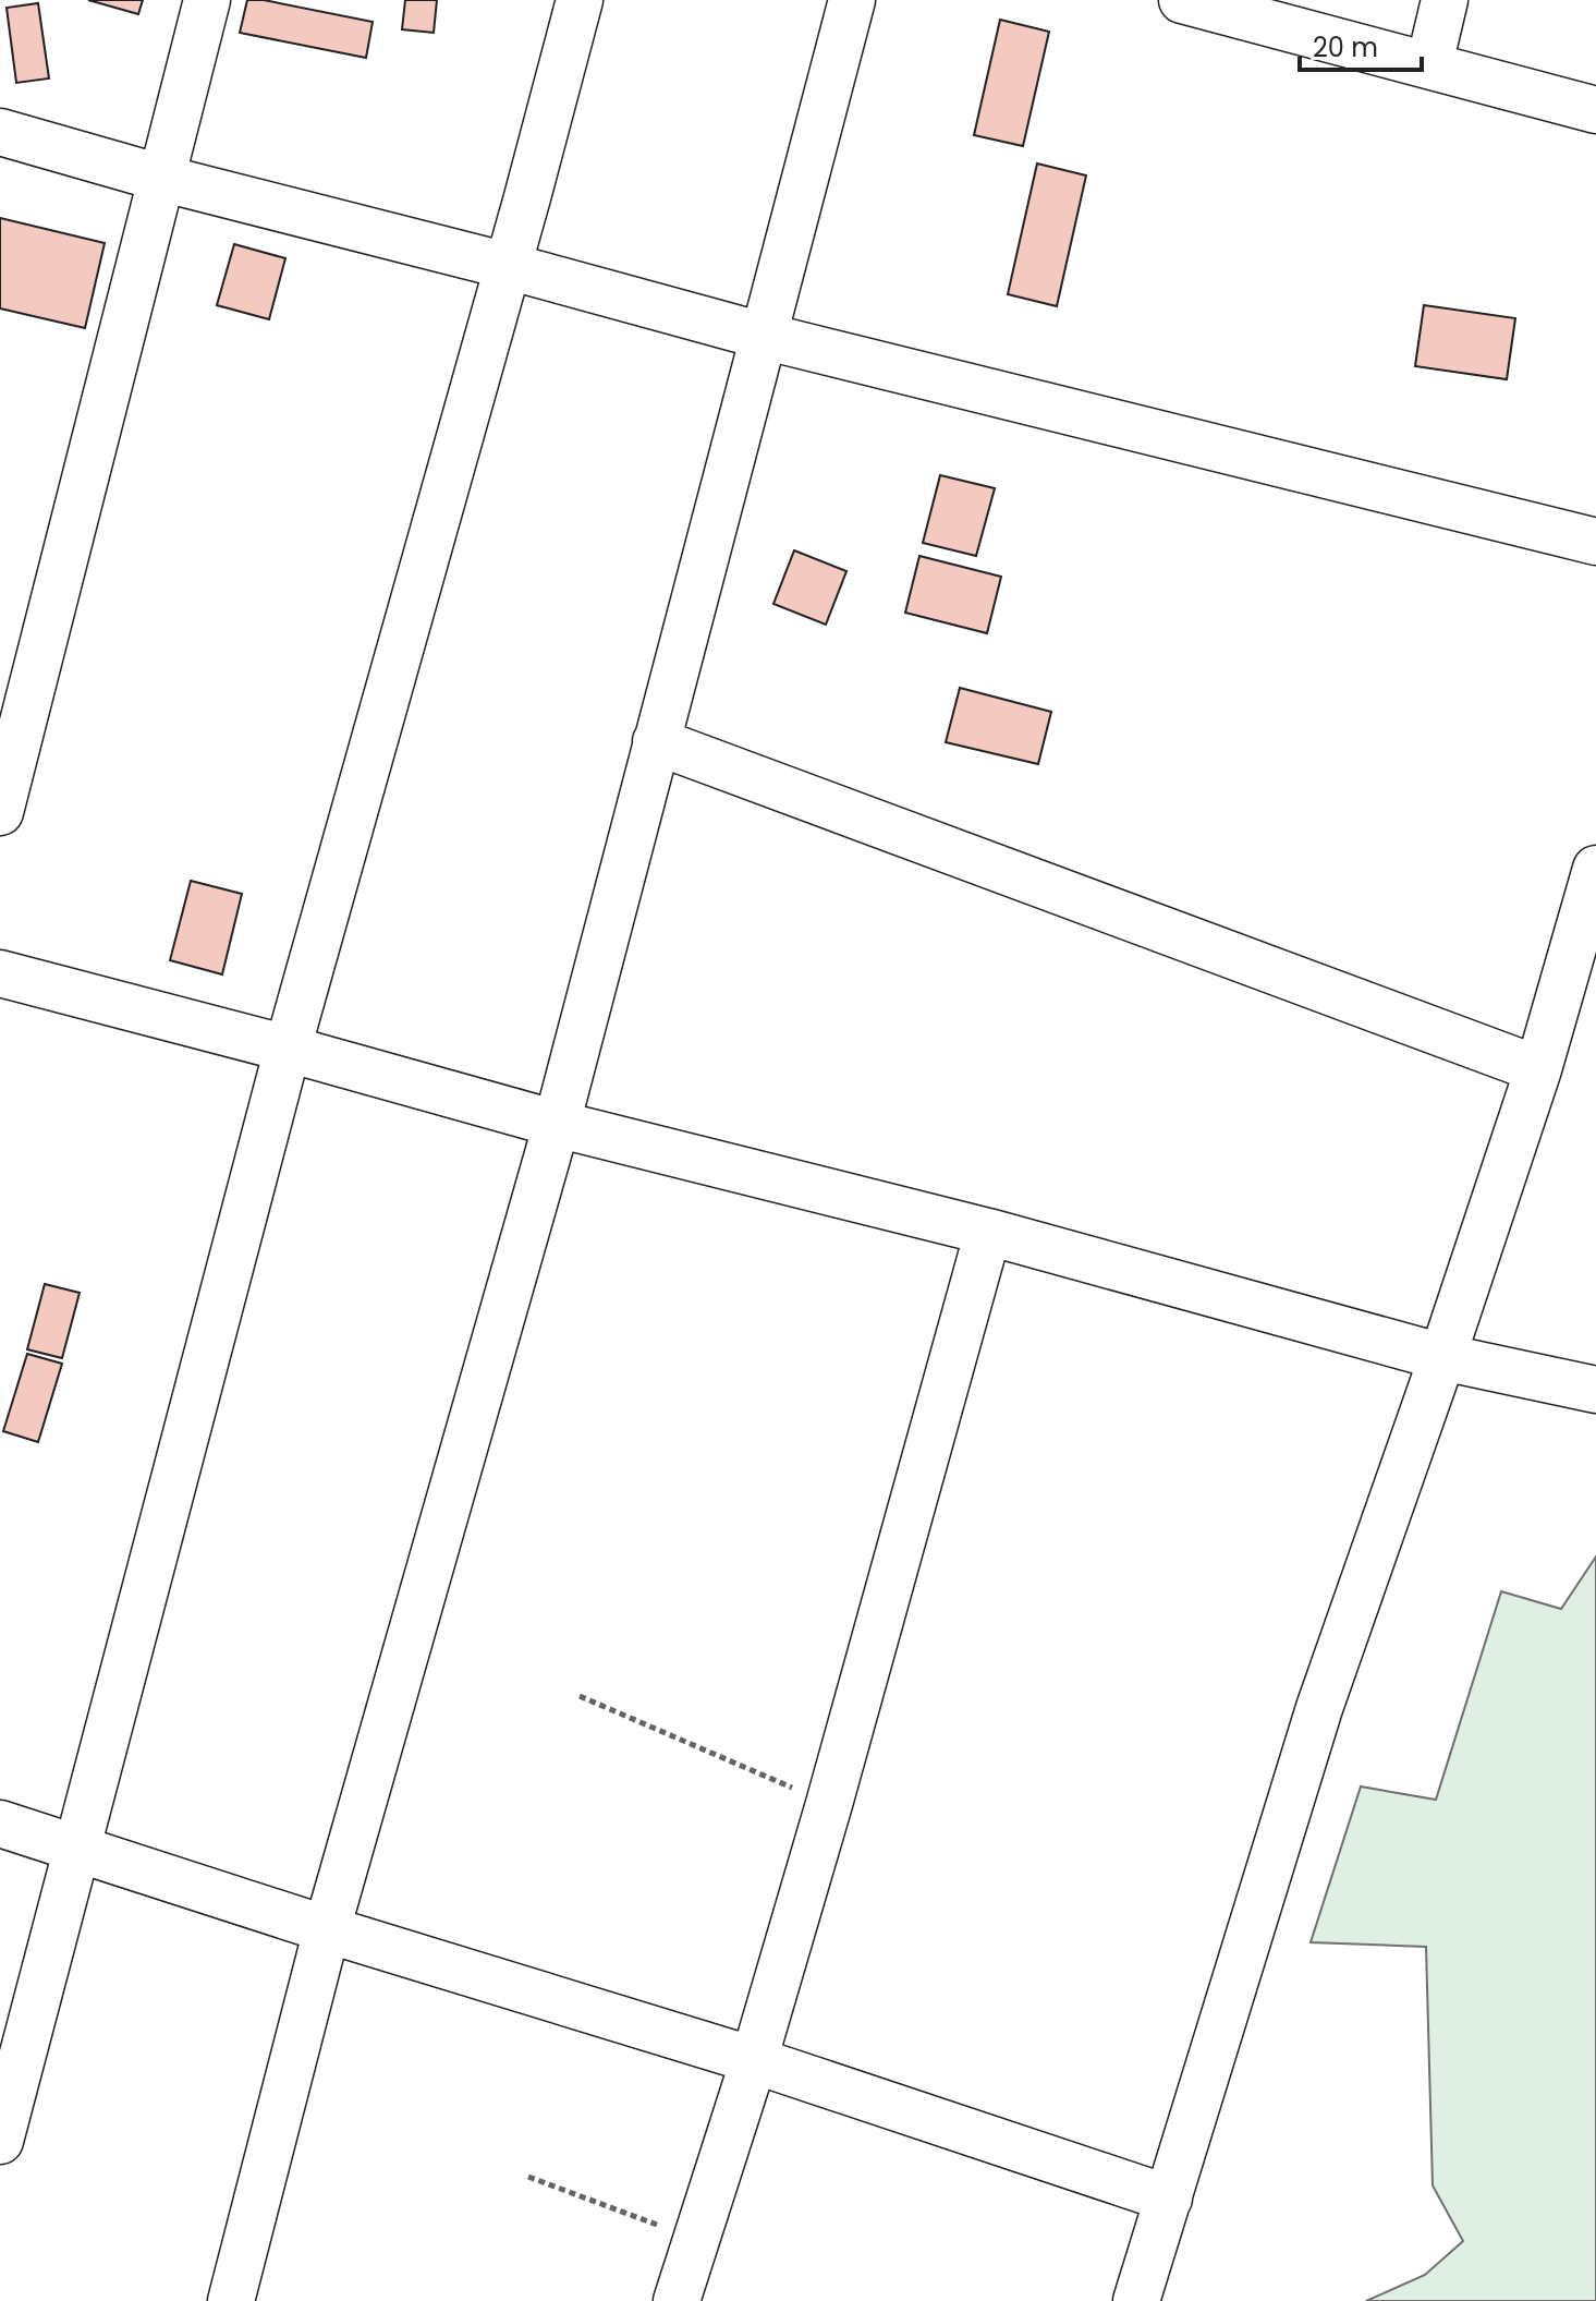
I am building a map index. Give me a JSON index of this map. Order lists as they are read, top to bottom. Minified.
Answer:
{"scale_bar":"20 m"}
